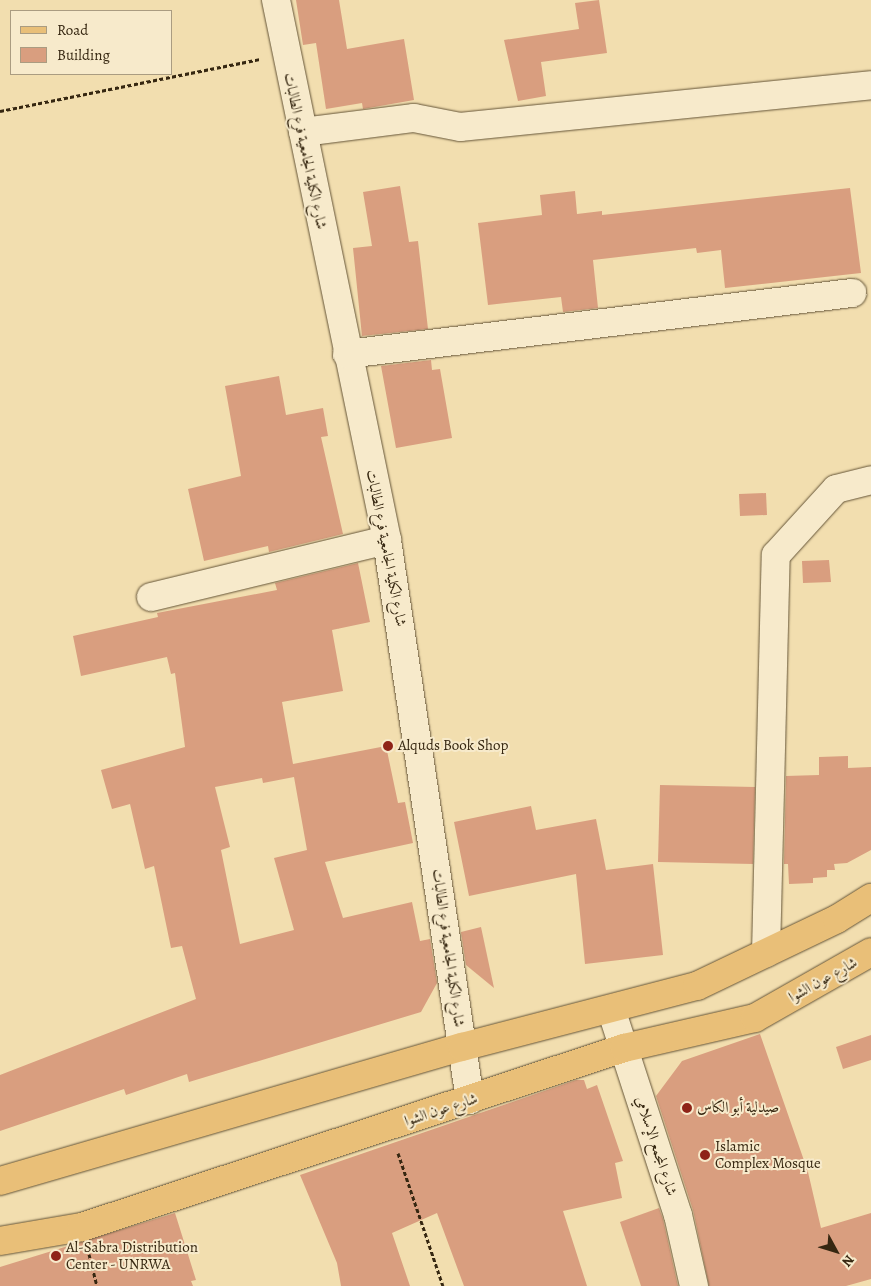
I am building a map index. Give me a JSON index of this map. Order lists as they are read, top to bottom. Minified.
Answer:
{"streets":{"main road":["شارع عون الشوا"],"street":["شارع الكلية الجامعية فرع الطالبات","شارع المجمع الإسلامي"]},"crossings":[["شارع الكلية الجامعية فرع الطالبات","شارع عون الشوا"],["شارع عون الشوا","شارع المجمع الإسلامي"]],"places":["Alquds Book Shop","صيدلية أبو الكاس","Islamic Complex Mosque","Al-Sabra Distribution Center - UNRWA"],"legend":["Road","Building"],"north":"bottom right"}
